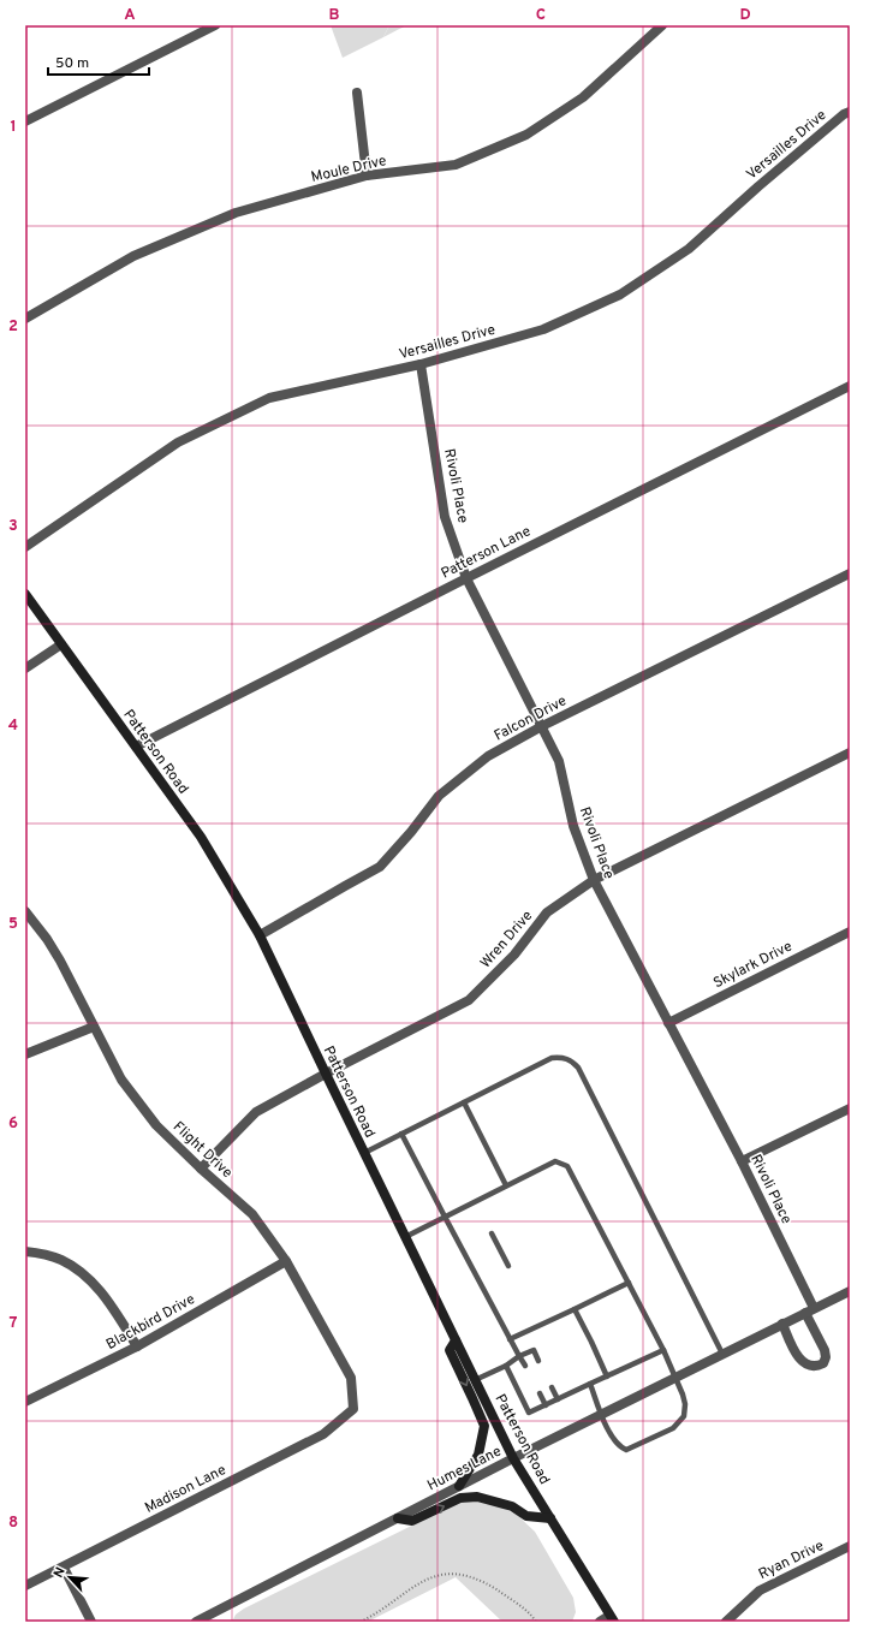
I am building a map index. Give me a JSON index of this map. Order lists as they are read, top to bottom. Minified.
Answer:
{"streets":{"main road":["Patterson Road"],"street":["Versailles Drive","Moule Drive","Rivoli Place","Patterson Lane","Falcon Drive","Wren Drive","Skylark Drive","Flight Drive","Blackbird Drive","Humes Lane","Madison Lane","Ryan Drive"]},"crossings":[["Versailles Drive","Rivoli Place"],["Rivoli Place","Patterson Lane"],["Rivoli Place","Falcon Drive"],["Rivoli Place","Wren Drive"],["Rivoli Place","Skylark Drive"],["Rivoli Place","Humes Lane"],["Patterson Lane","Patterson Road"],["Falcon Drive","Patterson Road"],["Patterson Road","Wren Drive"],["Patterson Road","Humes Lane"],["Wren Drive","Flight Drive"],["Flight Drive","Blackbird Drive"],["Flight Drive","Madison Lane"]],"scale_bar":"50 m","north":"top left","grid":{"columns":["A","B","C","D"],"rows":["1","2","3","4","5","6","7","8"]}}
